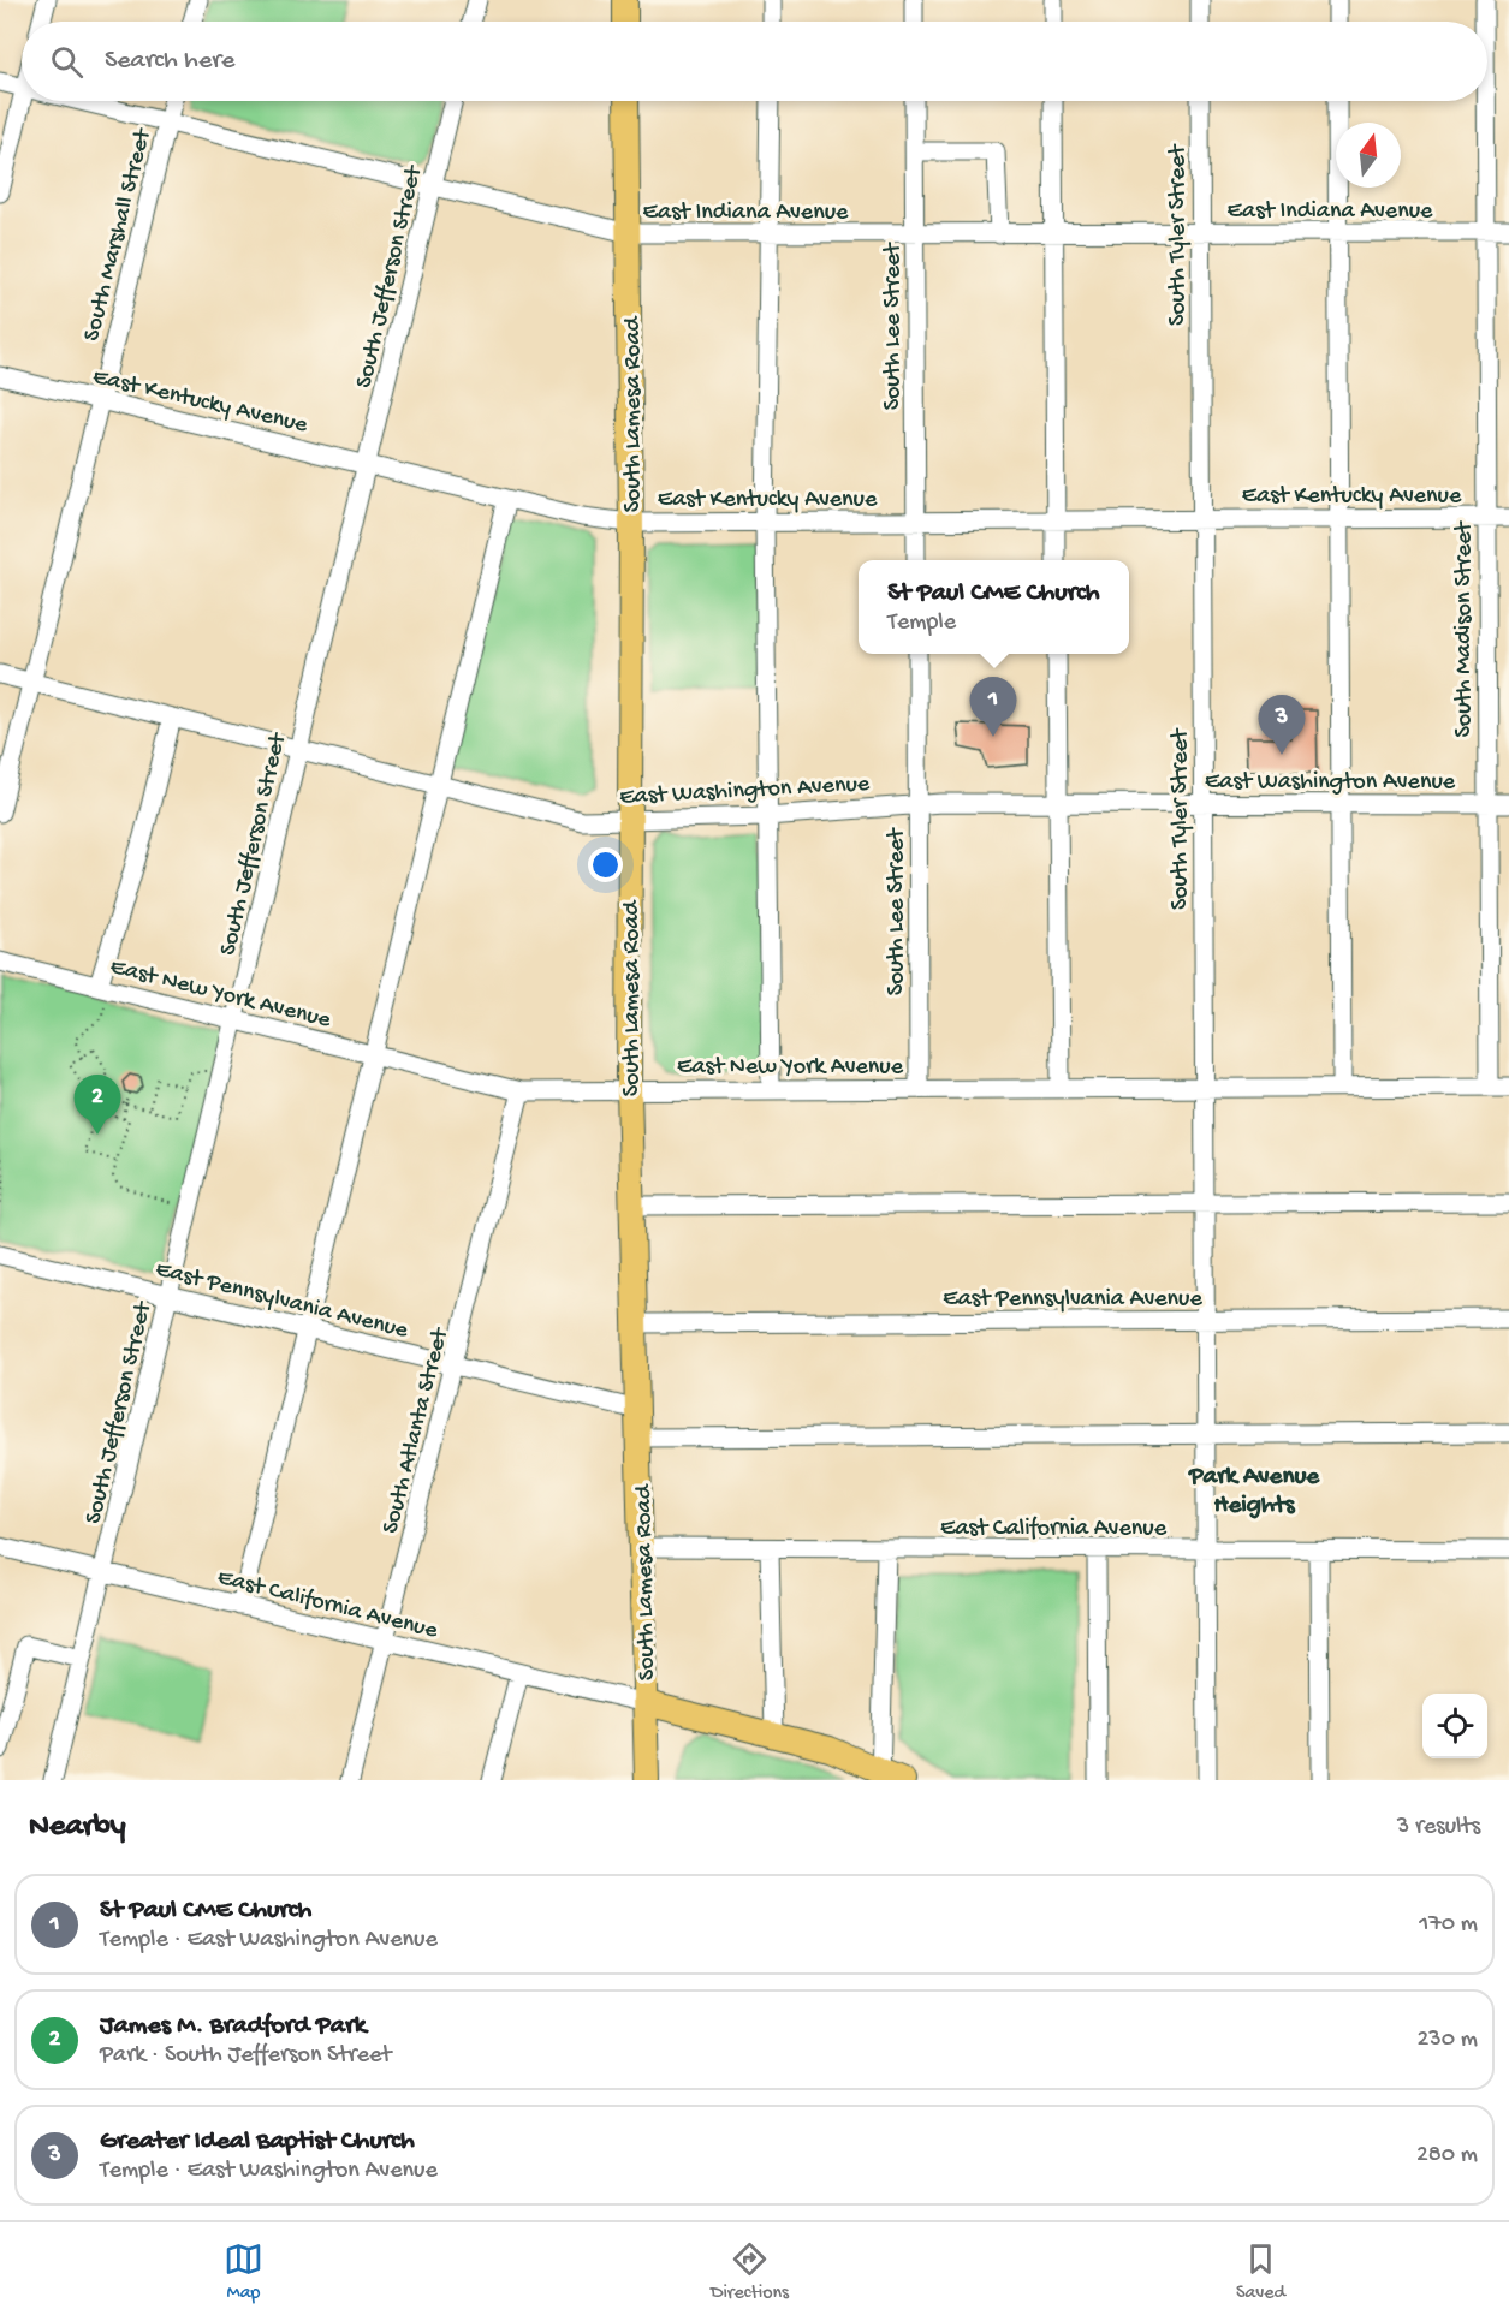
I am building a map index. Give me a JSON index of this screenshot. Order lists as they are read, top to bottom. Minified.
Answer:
{"streets":{"main road":["South Lamesa Road"],"street":["East Indiana Avenue","South Marshall Street","South Tyler Street","South Jefferson Street","South Lee Street","East Kentucky Avenue","South Madison Street","East Washington Avenue","East New York Avenue","East Pennsylvania Avenue","South Atlanta Street","East California Avenue"]},"crossings":[["East Indiana Avenue","South Marshall Street"],["East Indiana Avenue","South Tyler Street"],["East Indiana Avenue","South Jefferson Street"],["East Indiana Avenue","South Lee Street"],["East Indiana Avenue","South Lamesa Road"],["East Indiana Avenue","South Madison Street"],["South Marshall Street","East Kentucky Avenue"],["South Marshall Street","East Washington Avenue"],["South Tyler Street","East Kentucky Avenue"],["South Tyler Street","East Washington Avenue"],["South Tyler Street","East New York Avenue"],["South Tyler Street","East Pennsylvania Avenue"],["South Tyler Street","East California Avenue"],["South Jefferson Street","East Kentucky Avenue"],["South Jefferson Street","East Washington Avenue"],["South Jefferson Street","East New York Avenue"],["South Jefferson Street","East Pennsylvania Avenue"],["South Jefferson Street","East California Avenue"],["South Lee Street","East Kentucky Avenue"],["South Lee Street","East Washington Avenue"],["South Lee Street","East New York Avenue"],["East Kentucky Avenue","South Lamesa Road"],["East Kentucky Avenue","South Madison Street"],["South Lamesa Road","East Washington Avenue"],["South Lamesa Road","East New York Avenue"],["South Lamesa Road","East Pennsylvania Avenue"],["South Lamesa Road","East California Avenue"],["South Madison Street","East Washington Avenue"],["South Madison Street","East New York Avenue"],["East New York Avenue","South Atlanta Street"],["East Pennsylvania Avenue","South Atlanta Street"],["South Atlanta Street","East California Avenue"]],"districts":["Park Avenue Heights"],"north":"top","page":{"search":"Search here","popup":["St Paul CME Church","Temple"],"pins":["1","3","2"],"heading":["Nearby","3 results"],"list":[{"mark":"1","name":"St Paul CME Church","note":"Temple · East Washington Avenue","value":"170 m"},{"mark":"2","name":"James M. Bradford Park","note":"Park · South Jefferson Street","value":"230 m"},{"mark":"3","name":"Greater Ideal Baptist Church","note":"Temple · East Washington Avenue","value":"280 m"}],"nav":["Map","Directions","Saved"]}}
